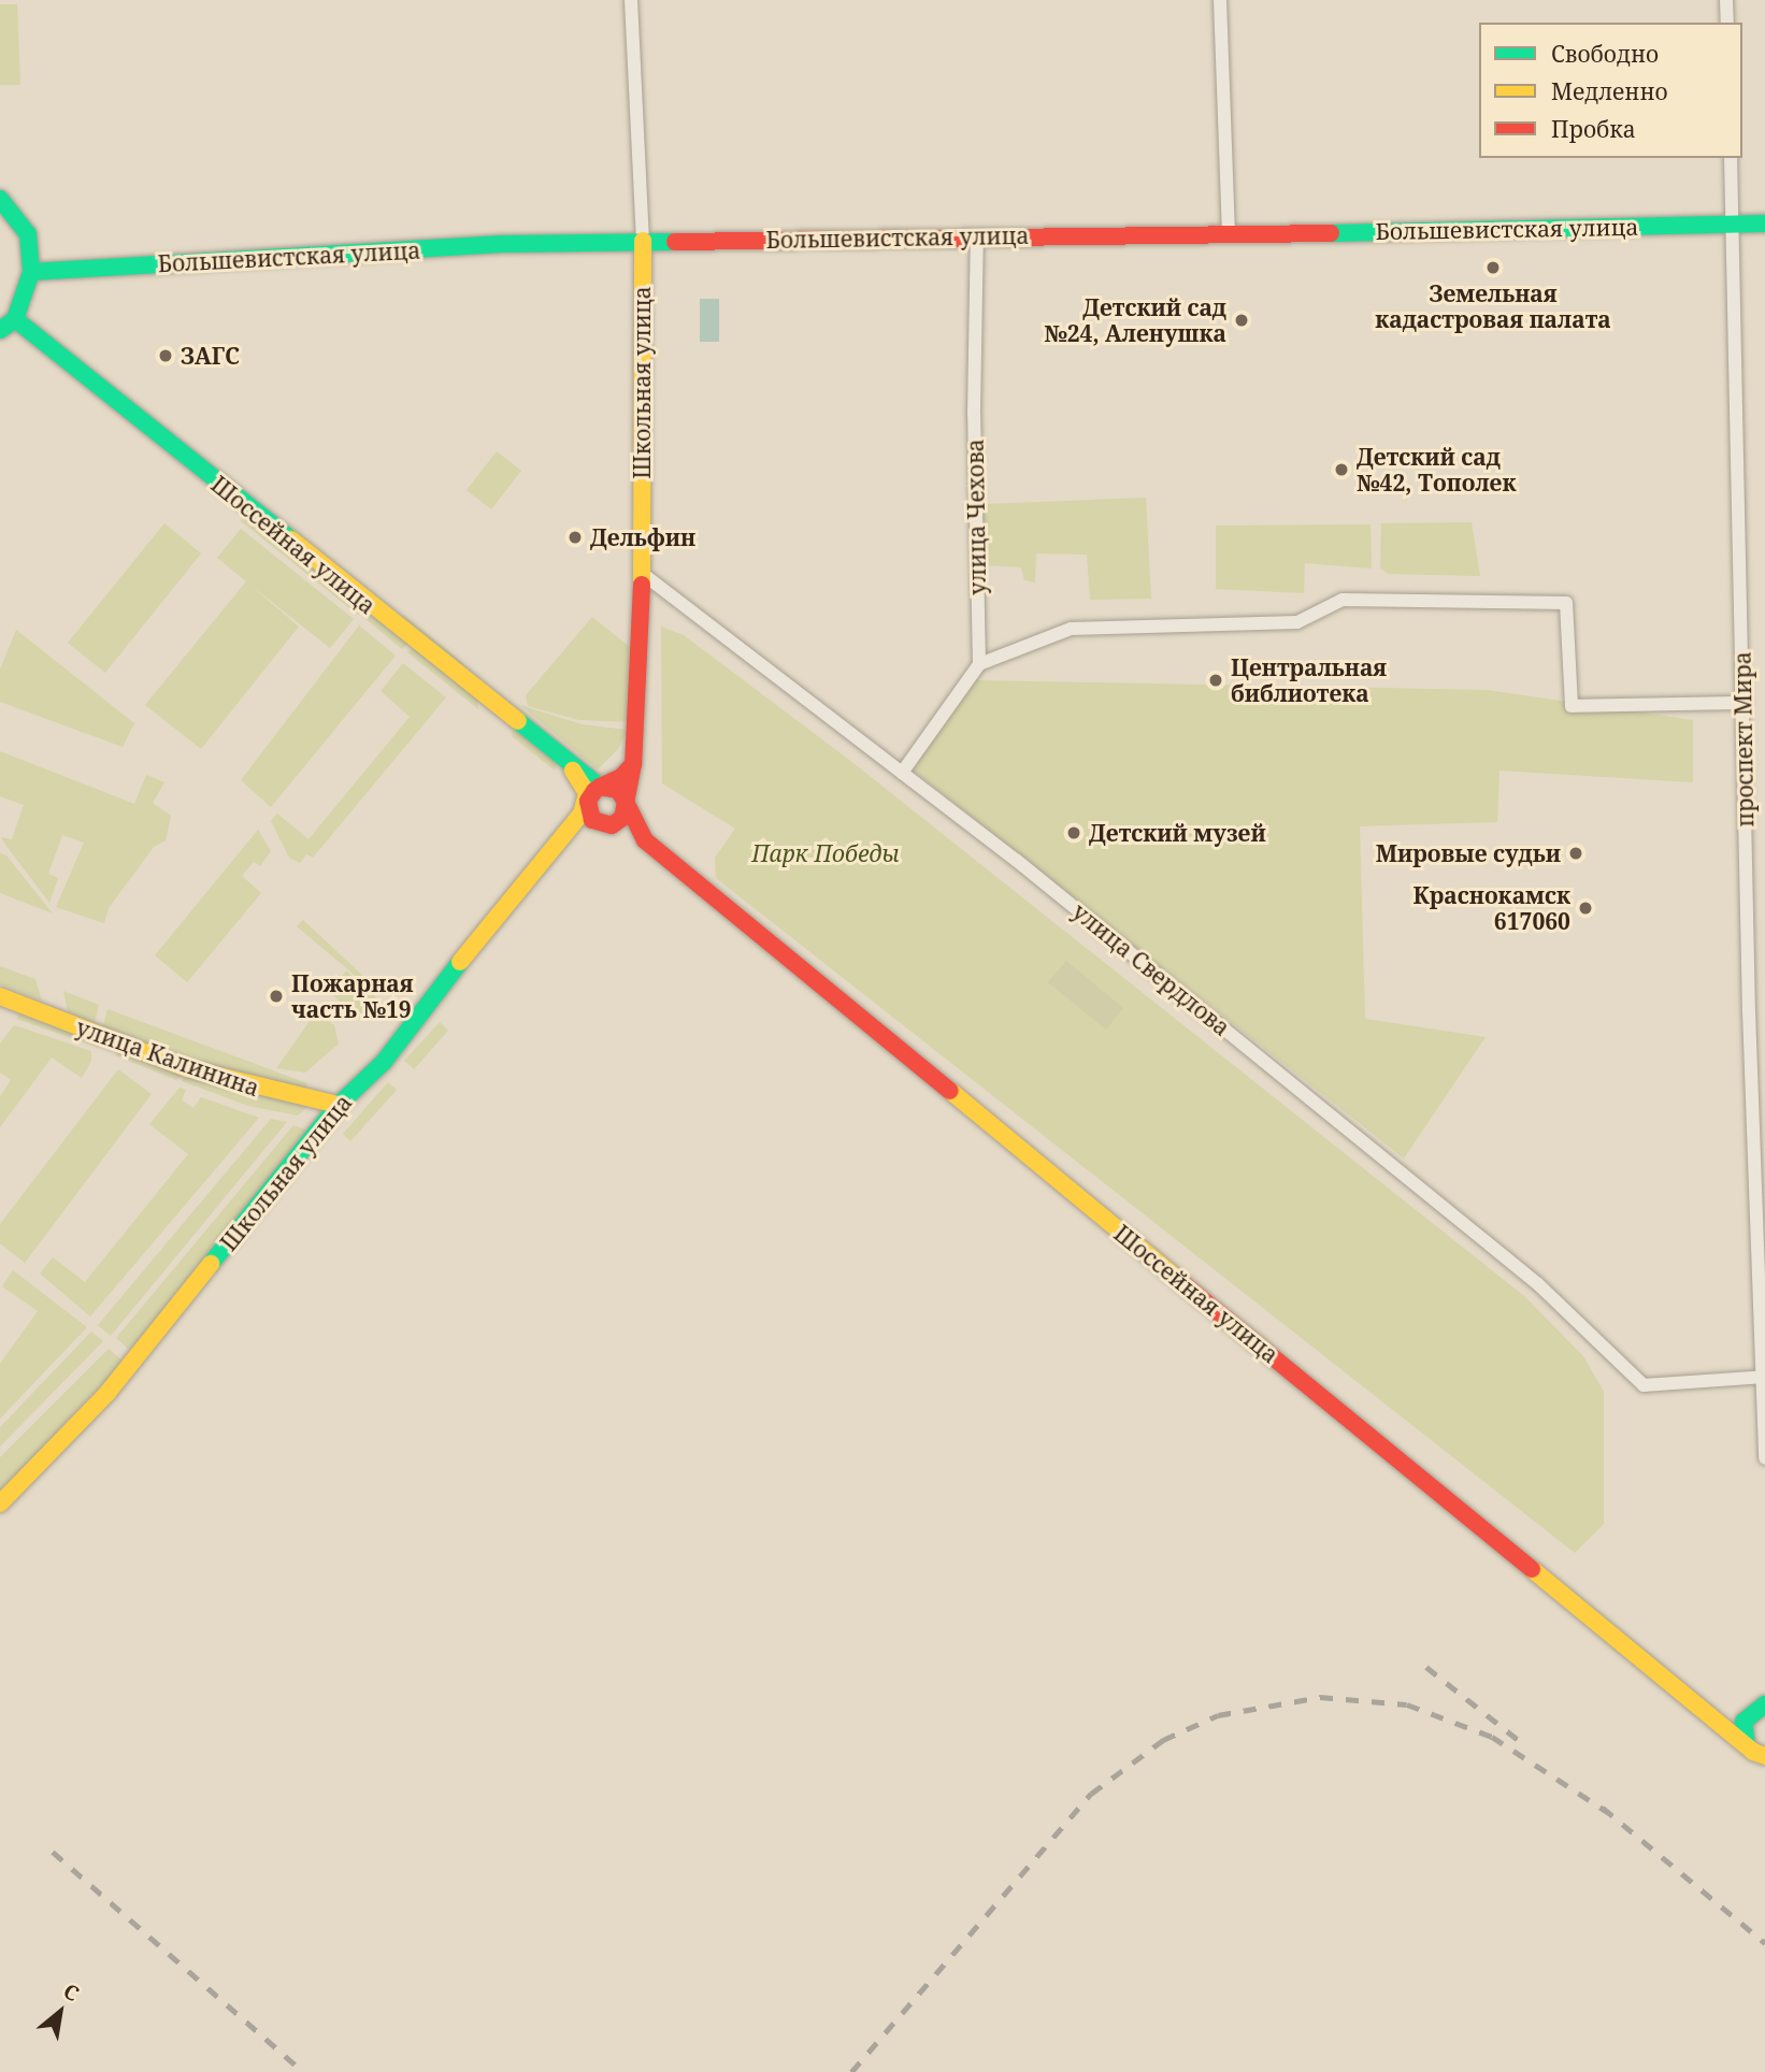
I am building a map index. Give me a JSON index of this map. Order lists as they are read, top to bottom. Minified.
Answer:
{"streets":{"street":["Большевистская улица","Школьная улица","улица Чехова","Шоссейная улица","проспект Мира","улица Свердлова","улица Калинина"]},"crossings":[["Большевистская улица","Школьная улица"],["Большевистская улица","улица Чехова"],["Большевистская улица","проспект Мира"],["Школьная улица","Шоссейная улица"],["Школьная улица","улица Свердлова"],["Школьная улица","улица Калинина"],["проспект Мира","улица Свердлова"]],"parks":["Парк Победы"],"places":["Земельная кадастровая палата","Детский сад №24, Аленушка","ЗАГС","Детский сад №42, Тополек","Дельфин","Центральная библиотека","Детский музей","Мировые судьи","Краснокамск 617060","Пожарная часть №19"],"legend":["Свободно","Медленно","Пробка"],"north":"top right"}
